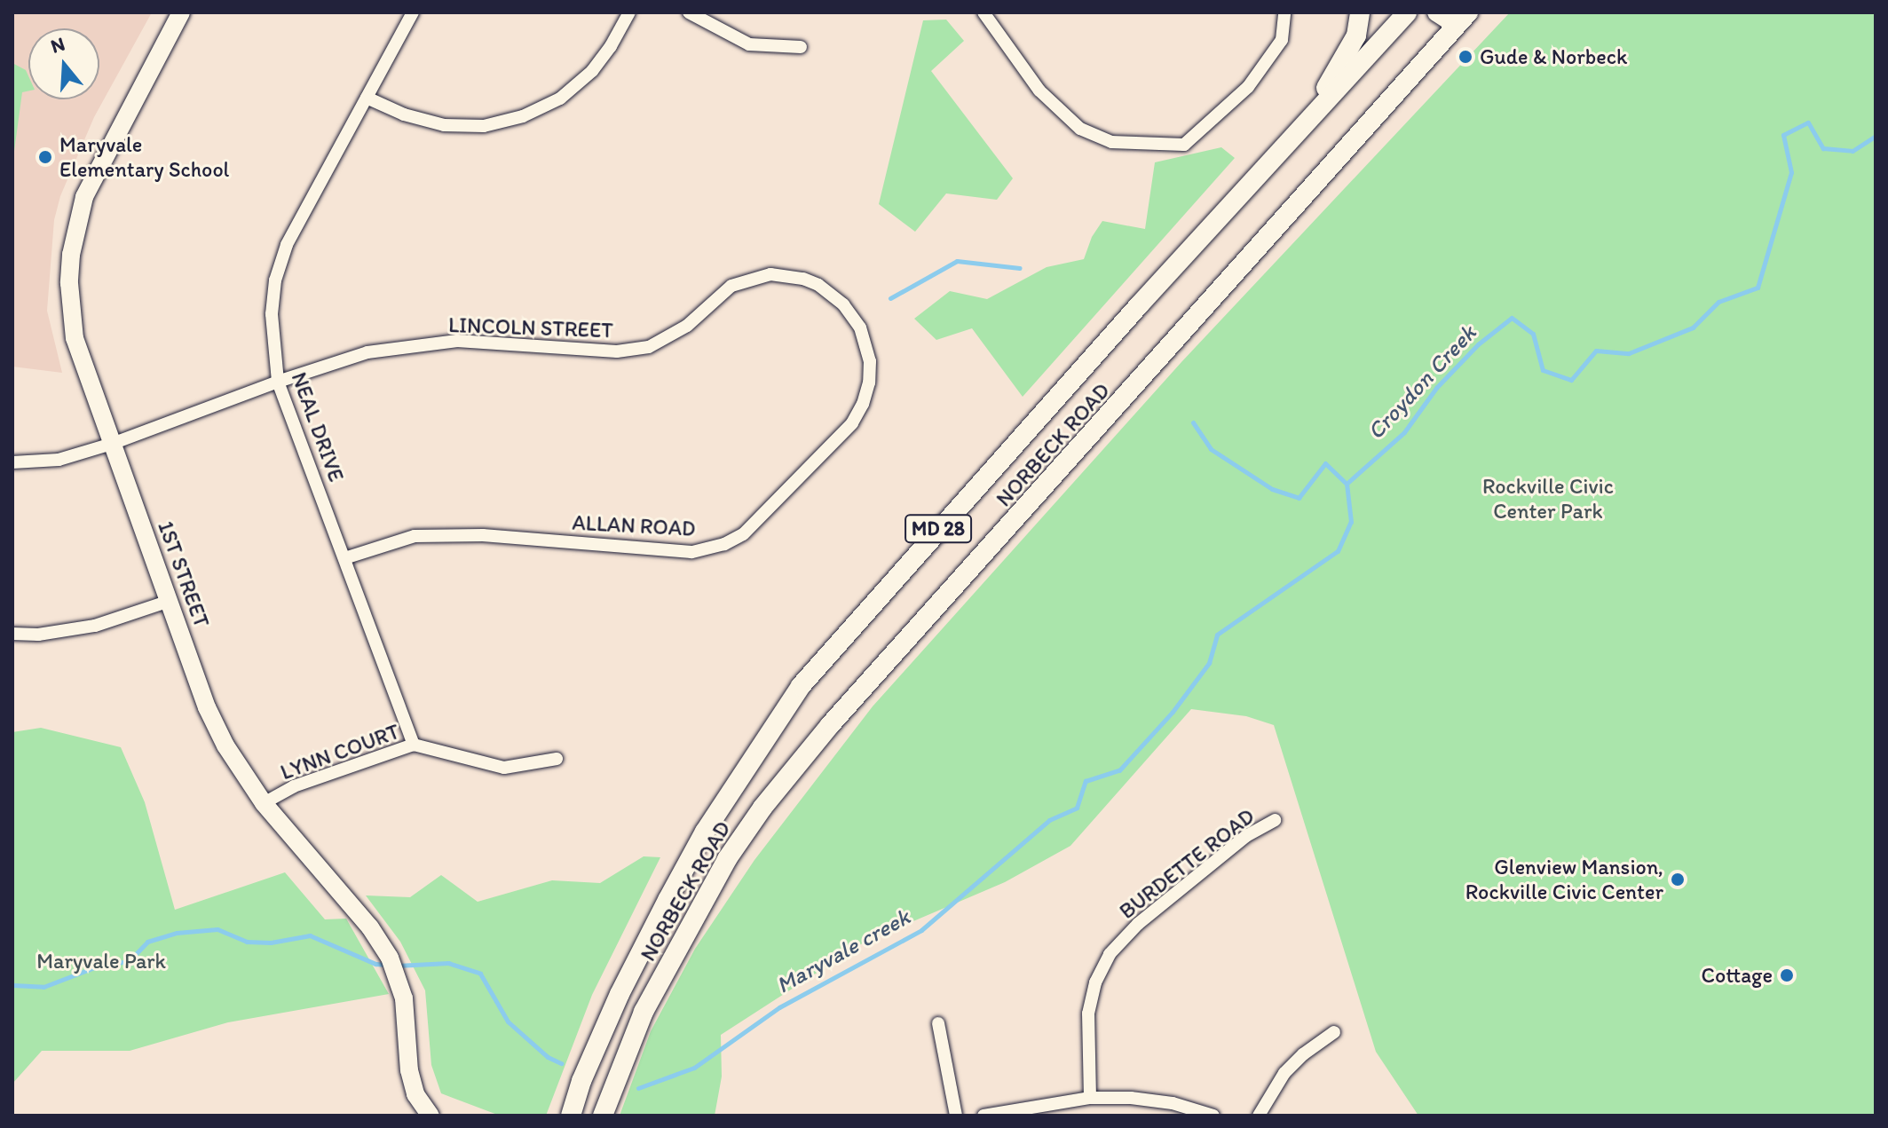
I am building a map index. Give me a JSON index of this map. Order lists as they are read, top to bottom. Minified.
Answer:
{"streets":{"main road":["NORBECK ROAD","MD 28"],"street":["LINCOLN STREET","NEAL DRIVE","ALLAN ROAD","1ST STREET","LYNN COURT","BURDETTE ROAD"]},"crossings":[["LINCOLN STREET","NEAL DRIVE"],["LINCOLN STREET","ALLAN ROAD"],["LINCOLN STREET","1ST STREET"],["NEAL DRIVE","ALLAN ROAD"],["NEAL DRIVE","LYNN COURT"],["1ST STREET","LYNN COURT"]],"water":["Croydon Creek","Maryvale creek"],"parks":["Rockville Civic Center Park","Maryvale Park"],"places":["Gude & Norbeck","Maryvale Elementary School","Glenview Mansion, Rockville Civic Center","Cottage"],"north":"top"}
